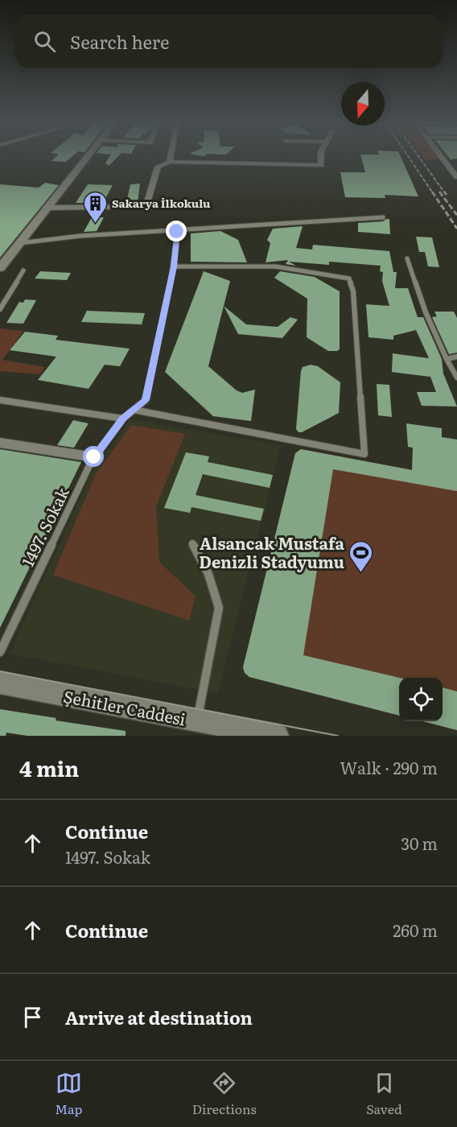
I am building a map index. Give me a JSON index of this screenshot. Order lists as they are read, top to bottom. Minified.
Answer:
{"streets":{"street":["Şehitler Caddesi"],"lane":["1497. Sokak"]},"places":{"building":["Sakarya İlkokulu"],"sports":["Alsancak Mustafa Denizli Stadyumu"]},"north":"bottom","page":{"search":"Search here","heading":["4 min","Walk · 290 m"],"list":[["Continue","1497. Sokak","30 m"],["Continue","260 m"],"Arrive at destination"],"nav":["Map","Directions","Saved"]}}
